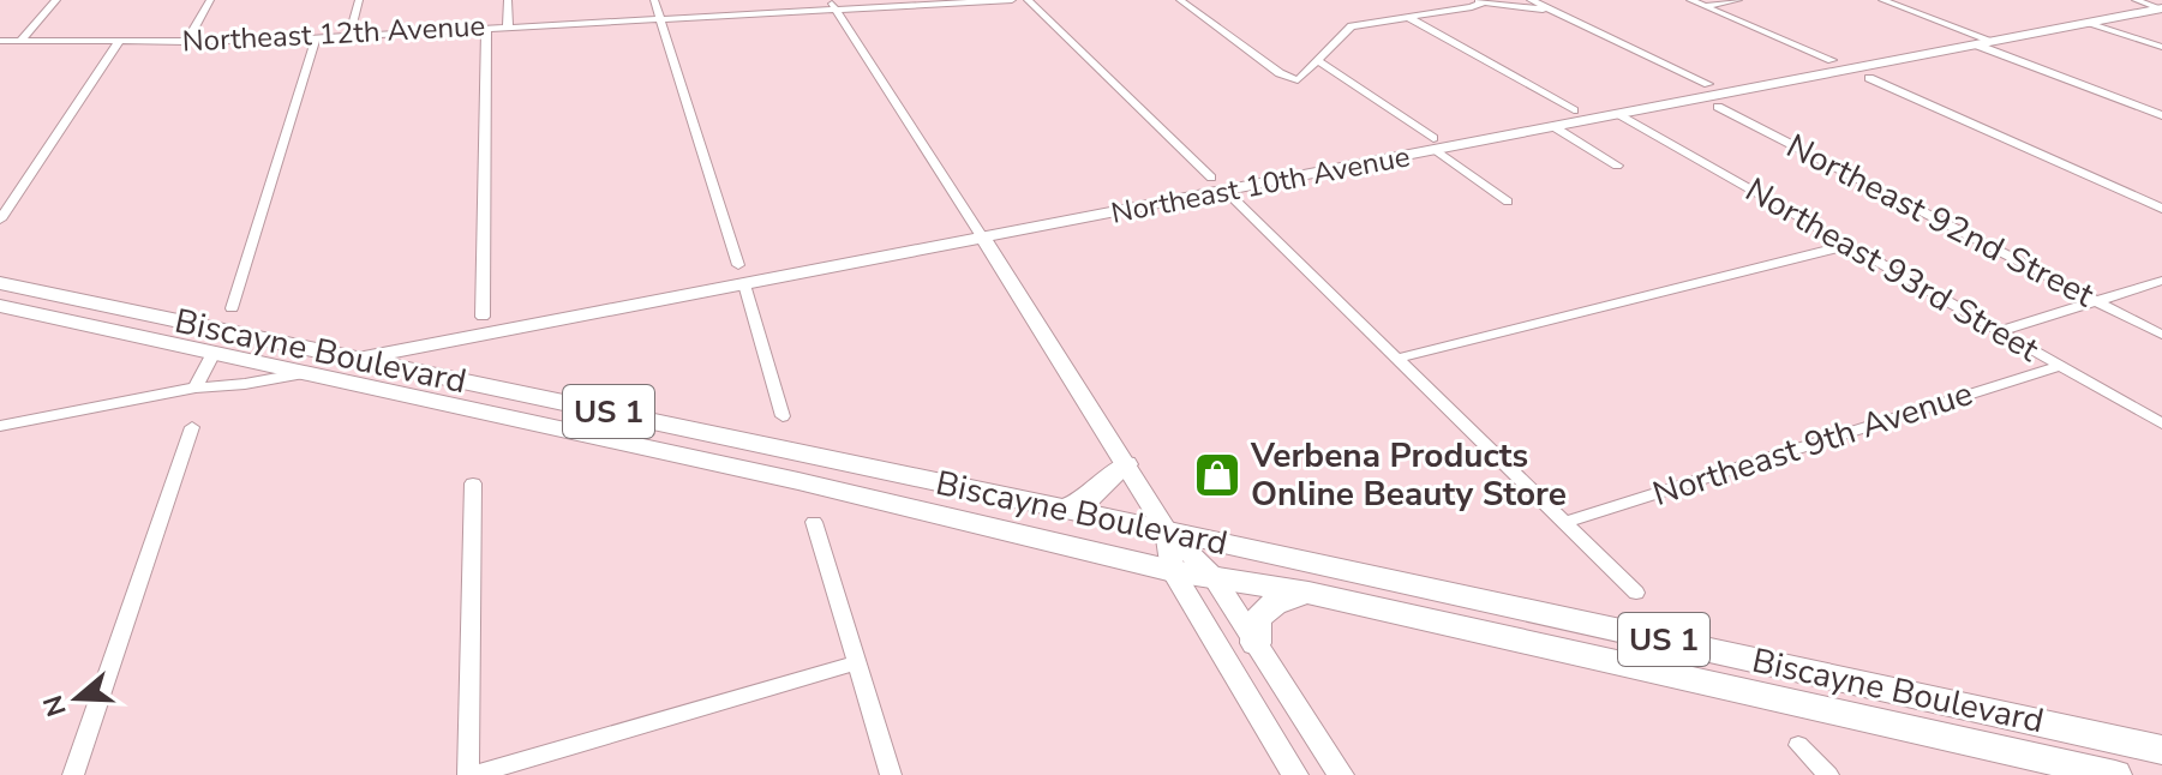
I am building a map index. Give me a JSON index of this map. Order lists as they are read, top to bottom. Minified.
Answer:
{"streets":{"main road":["Biscayne Boulevard","US 1"],"street":["Northeast 12th Avenue","Northeast 10th Avenue","Northeast 92nd Street","Northeast 93rd Street","Northeast 9th Avenue"]},"crossings":[["Northeast 10th Avenue","Northeast 93rd Street"],["Northeast 10th Avenue","Biscayne Boulevard"],["Northeast 93rd Street","Northeast 9th Avenue"]],"places":{"shop":["Verbena Products Online Beauty Store"]},"north":"left"}
